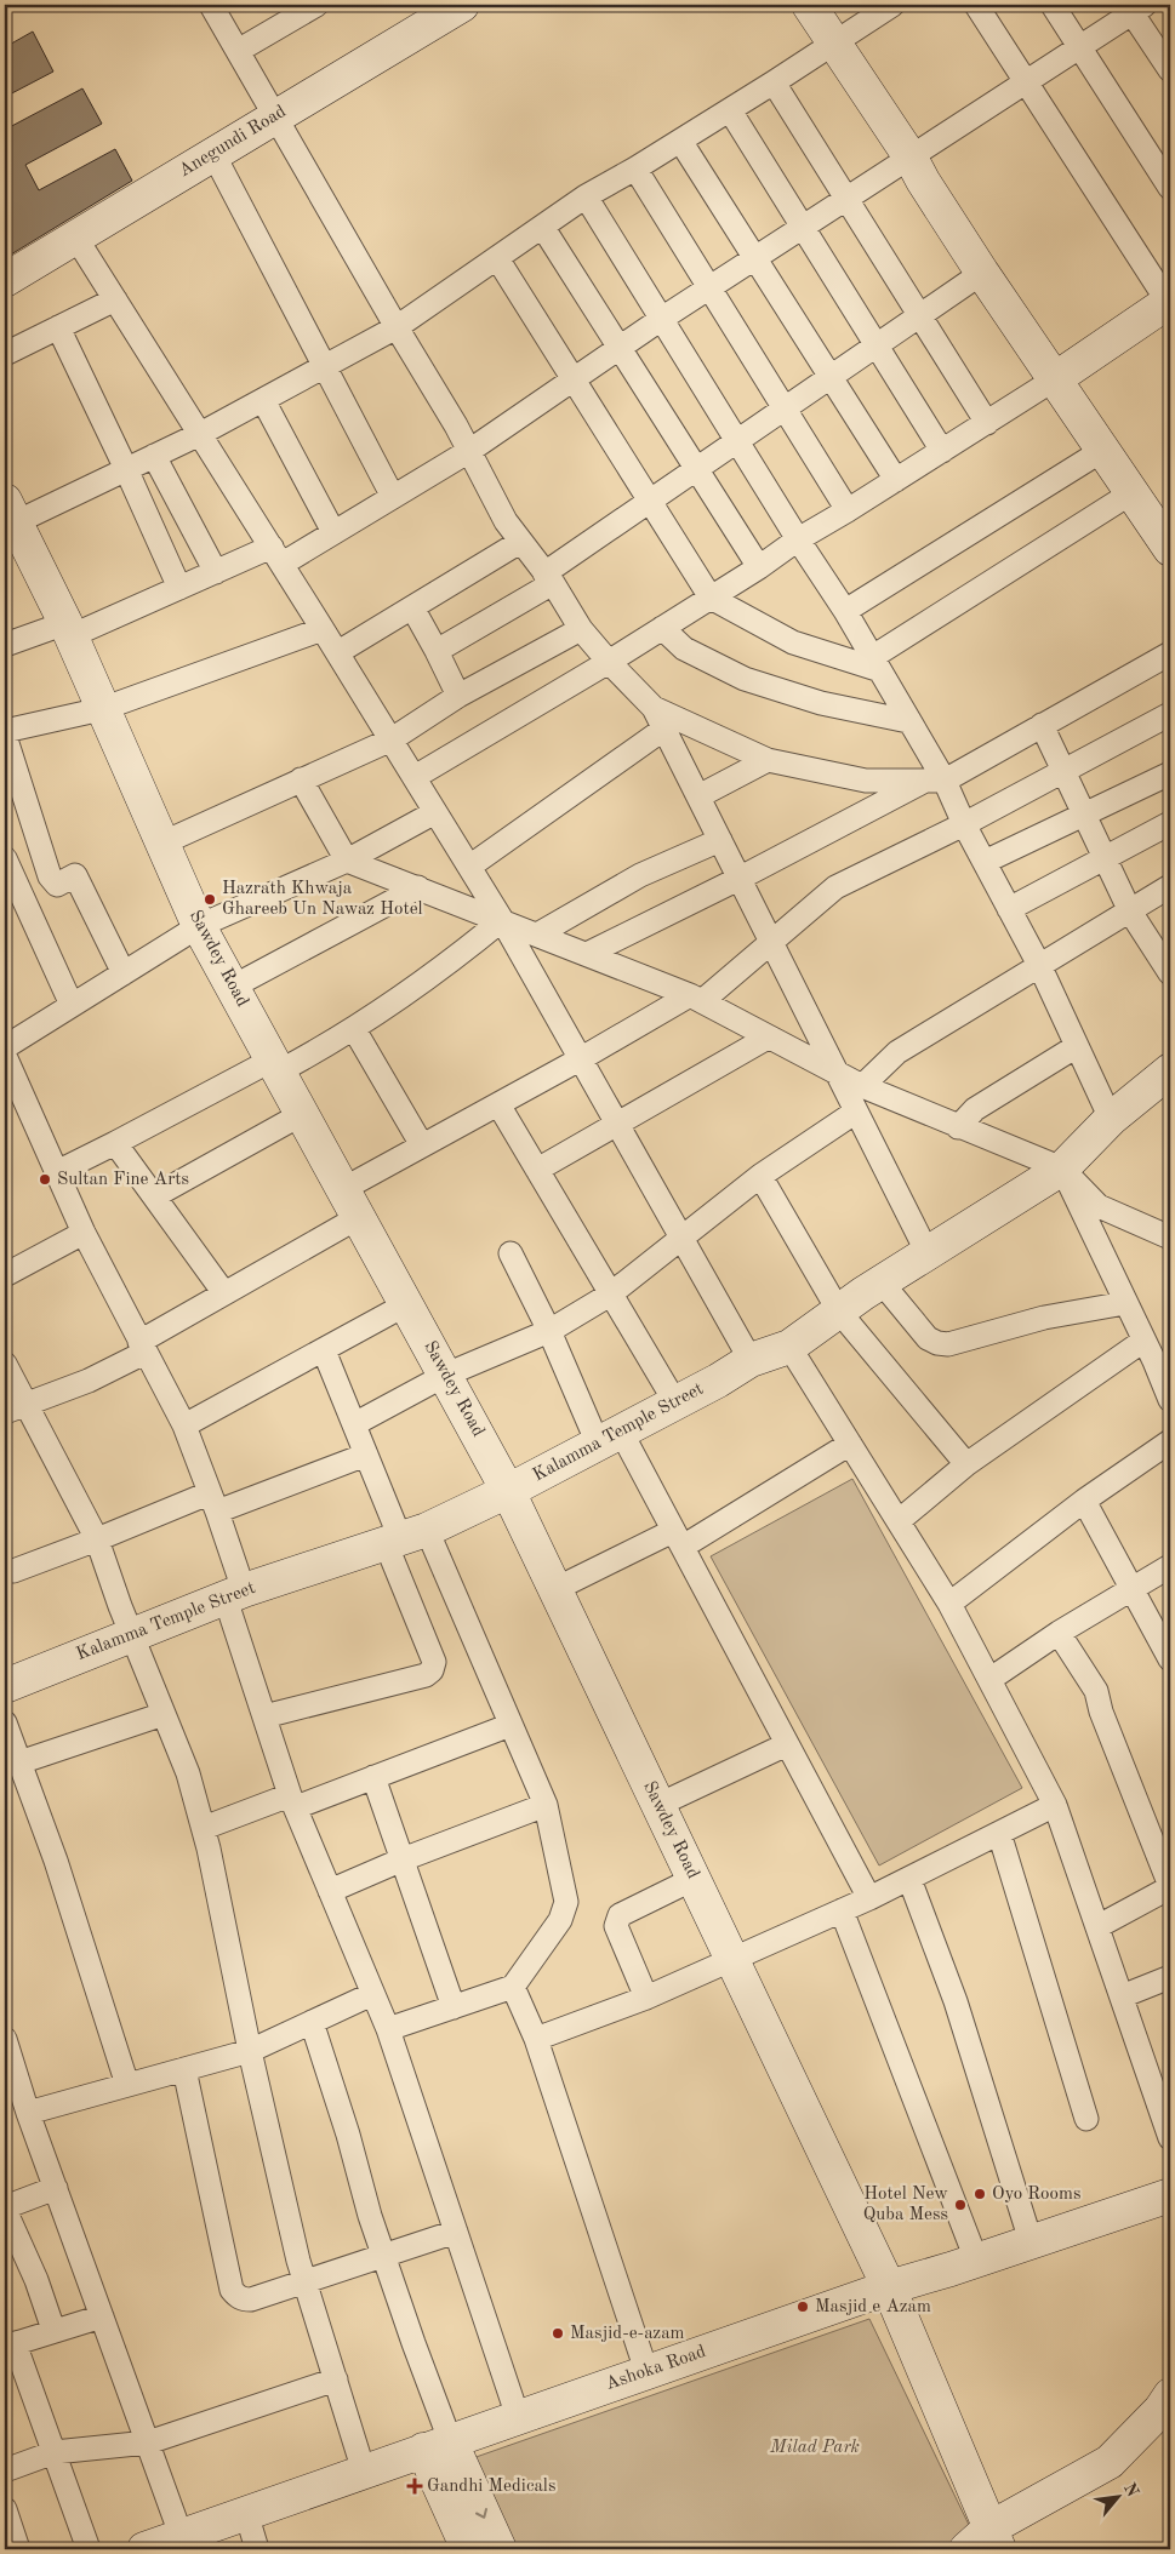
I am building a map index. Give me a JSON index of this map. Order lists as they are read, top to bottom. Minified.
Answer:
{"streets":{"street":["Anegundi Road","Sawdey Road","Kalamma Temple Street","Ashoka Road"]},"crossings":[["Sawdey Road","Kalamma Temple Street"],["Sawdey Road","Ashoka Road"]],"parks":["Milad Park"],"places":{"other":["Hazrath Khwaja Ghareeb Un Nawaz Hotel","Sultan Fine Arts","Oyo Rooms","Hotel New Quba Mess","Masjid e Azam","Masjid-e-azam"],"health":["Gandhi Medicals"]},"north":"top right"}
